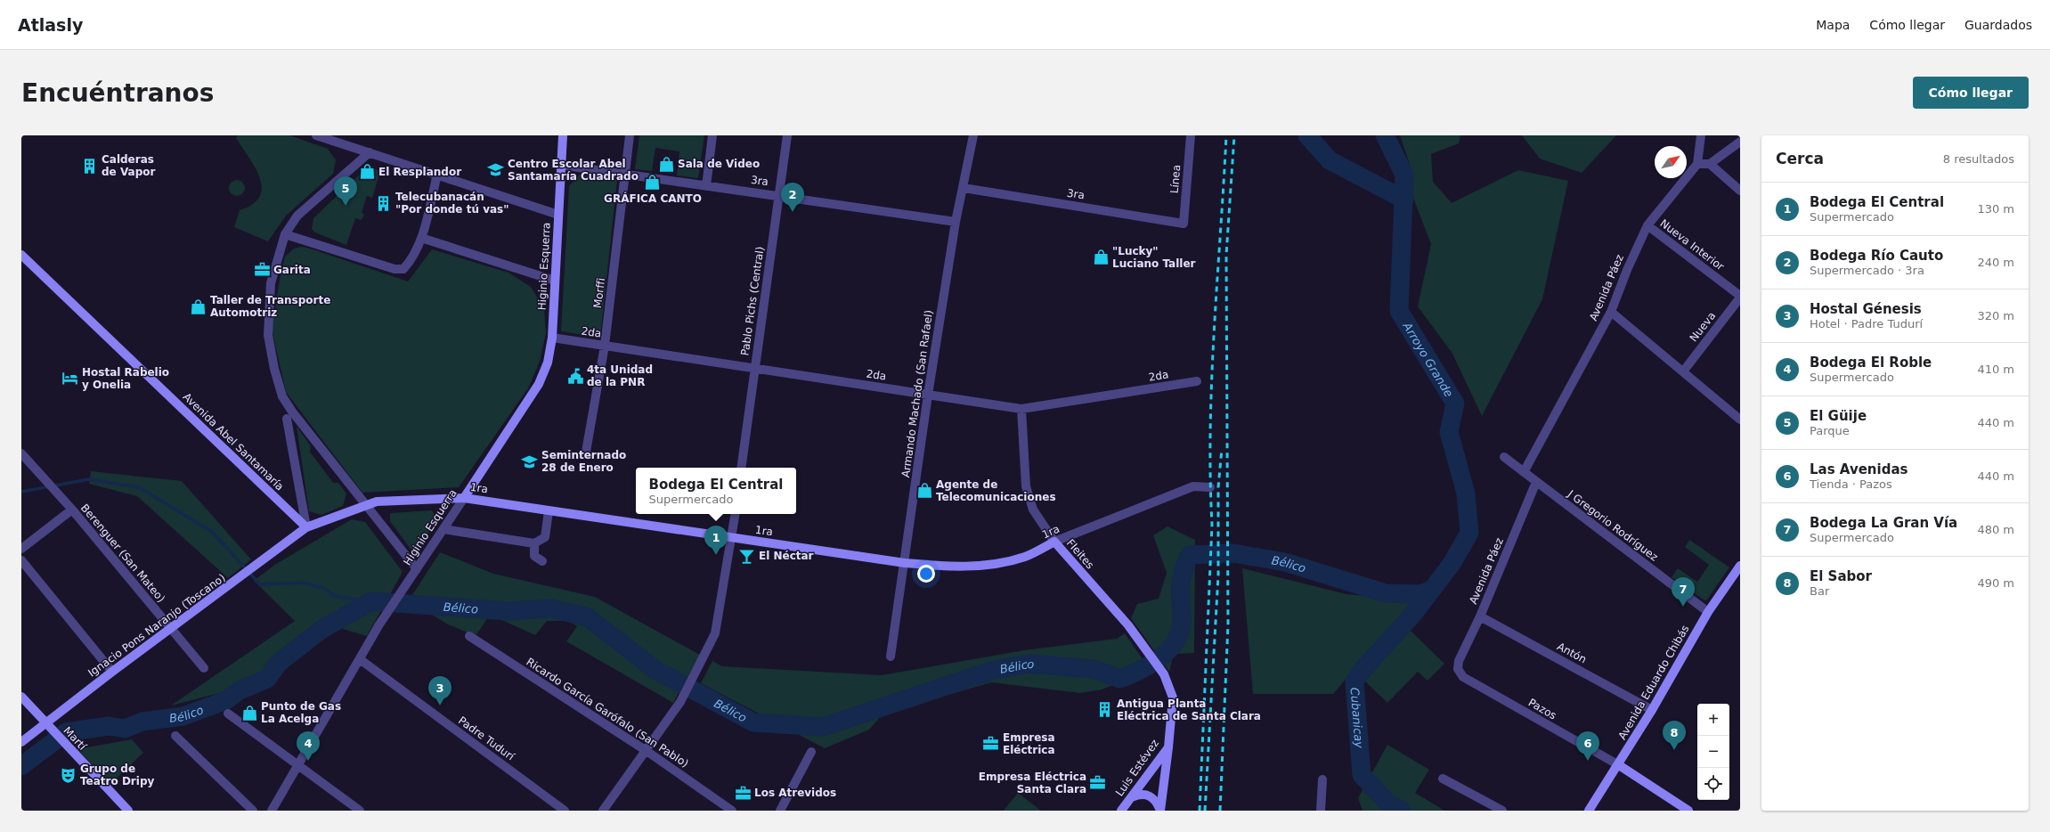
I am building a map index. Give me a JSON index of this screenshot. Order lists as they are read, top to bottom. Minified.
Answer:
{"streets":{"main road":["Higinio Esquerra","Avenida Abel Santamaría","1ra","Fleites","Ignacio Pons Naranjo (Toscano)","Avenida Eduardo Chibás","Martí","Luis Estévez"],"street":["Línea","3ra","Nueva Interior","Avenida Páez","Morffi","Pablo Pichs (Central)","Nueva","2da","Armando Machado (San Rafael)","J Gregorio Rodríguez","Berenguer (San Mateo)","Antón","Pazos","Ricardo García Garófalo (San Pablo)","Padre Tudurí"]},"crossings":[["Línea","3ra"],["3ra","Higinio Esquerra"],["3ra","Morffi"],["3ra","Pablo Pichs (Central)"],["3ra","Armando Machado (San Rafael)"],["Nueva Interior","Avenida Páez"],["Nueva Interior","Nueva"],["Higinio Esquerra","2da"],["Higinio Esquerra","1ra"],["Higinio Esquerra","Padre Tudurí"],["Avenida Páez","J Gregorio Rodríguez"],["Avenida Páez","Antón"],["Avenida Páez","Pazos"],["Morffi","2da"],["Pablo Pichs (Central)","2da"],["2da","Armando Machado (San Rafael)"],["2da","Fleites"],["Armando Machado (San Rafael)","1ra"],["Avenida Abel Santamaría","1ra"],["Avenida Abel Santamaría","Ignacio Pons Naranjo (Toscano)"],["1ra","Fleites"],["1ra","Ignacio Pons Naranjo (Toscano)"],["J Gregorio Rodríguez","Avenida Eduardo Chibás"],["Berenguer (San Mateo)","Ignacio Pons Naranjo (Toscano)"],["Fleites","Luis Estévez"],["Ignacio Pons Naranjo (Toscano)","Martí"],["Antón","Avenida Eduardo Chibás"],["Avenida Eduardo Chibás","Pazos"]],"water":["Arroyo Grande","Bélico","Cubanicay"],"places":{"shop":["Sala de Video","El Resplandor","GRÁFICA CANTO","\"Lucky\" Luciano Taller","Taller de Transporte Automotriz","Agente de Telecomunicaciones","Punto de Gas La Acelga"],"building":["Calderas de Vapor","Telecubanacán \"Por donde tú vas\"","Antigua Planta Eléctrica de Santa Clara"],"school or university":["Centro Escolar Abel Santamaría Cuadrado","Seminternado 28 de Enero"],"office":["Garita","Empresa Eléctrica","Empresa Eléctrica Santa Clara","Los Atrevidos"],"public building":["4ta Unidad de la PNR"],"hotel":["Hostal Rabelio y Onelia"],"bar":["El Néctar"],"theatre":["Grupo de Teatro Dripy"]},"north":"top right","page":{"header":"Atlasly","nav":["Mapa","Cómo llegar","Guardados"],"buttons":"Cómo llegar","title":"Encuéntranos","heading":["Cerca","8 resultados"],"pins":["5","2","1","7","3","8","4","6"],"list":[{"mark":"1","name":"Bodega El Central","note":"Supermercado","value":"130 m"},{"mark":"2","name":"Bodega Río Cauto","note":"Supermercado · 3ra","value":"240 m"},{"mark":"3","name":"Hostal Génesis","note":"Hotel · Padre Tudurí","value":"320 m"},{"mark":"4","name":"Bodega El Roble","note":"Supermercado","value":"410 m"},{"mark":"5","name":"El Güije","note":"Parque","value":"440 m"},{"mark":"6","name":"Las Avenidas","note":"Tienda · Pazos","value":"440 m"},{"mark":"7","name":"Bodega La Gran Vía","note":"Supermercado","value":"480 m"},{"mark":"8","name":"El Sabor","note":"Bar","value":"490 m"}],"popup":["Bodega El Central","Supermercado"],"map_buttons":["+","−"]}}
